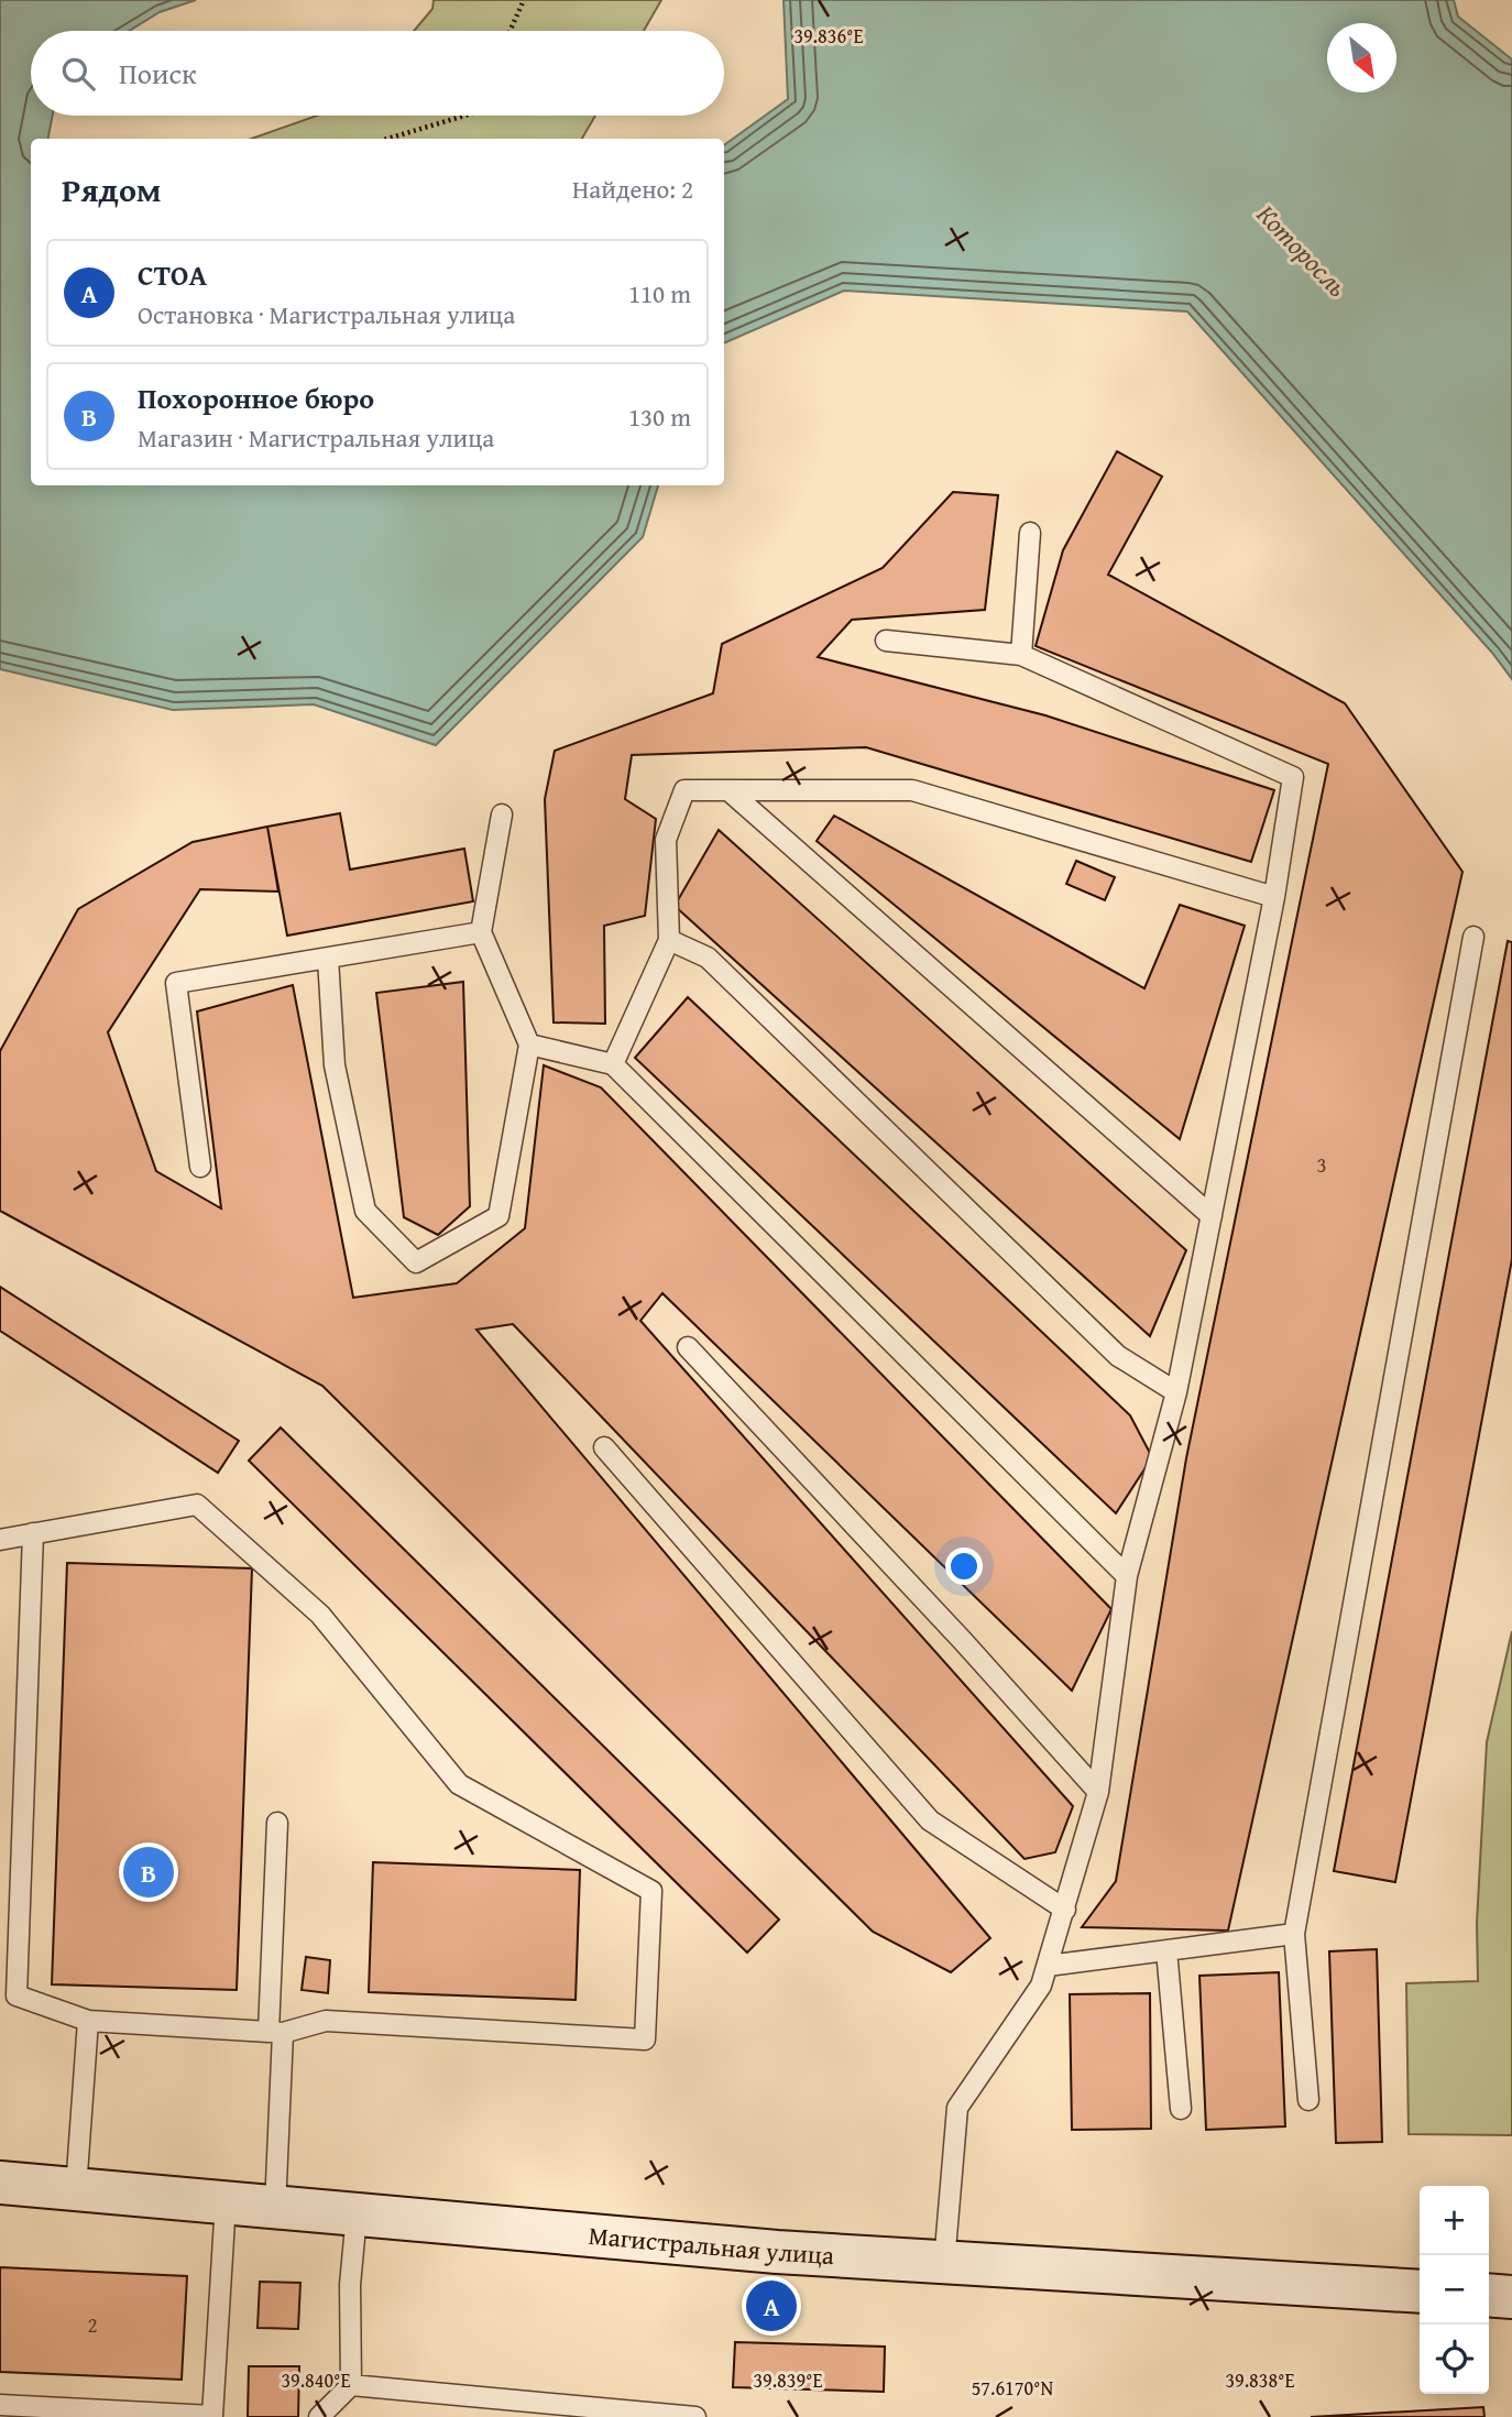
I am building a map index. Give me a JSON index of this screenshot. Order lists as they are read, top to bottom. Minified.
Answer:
{"streets":{"main road":["Магистральная улица"]},"water":["Которосль"],"house_numbers":["3","2"],"north":"bottom right","page":{"search":"Поиск","heading":["Рядом","Найдено: 2"],"list":[{"mark":"A","name":"СТОА","note":"Остановка · Магистральная улица","value":"110 m"},{"mark":"B","name":"Похоронное бюро","note":"Магазин · Магистральная улица","value":"130 m"}],"pins":["B","A"],"map_buttons":["+","−"]},"coordinates":["39.836°E","39.840°E","39.839°E","39.838°E","57.6170°N"]}
